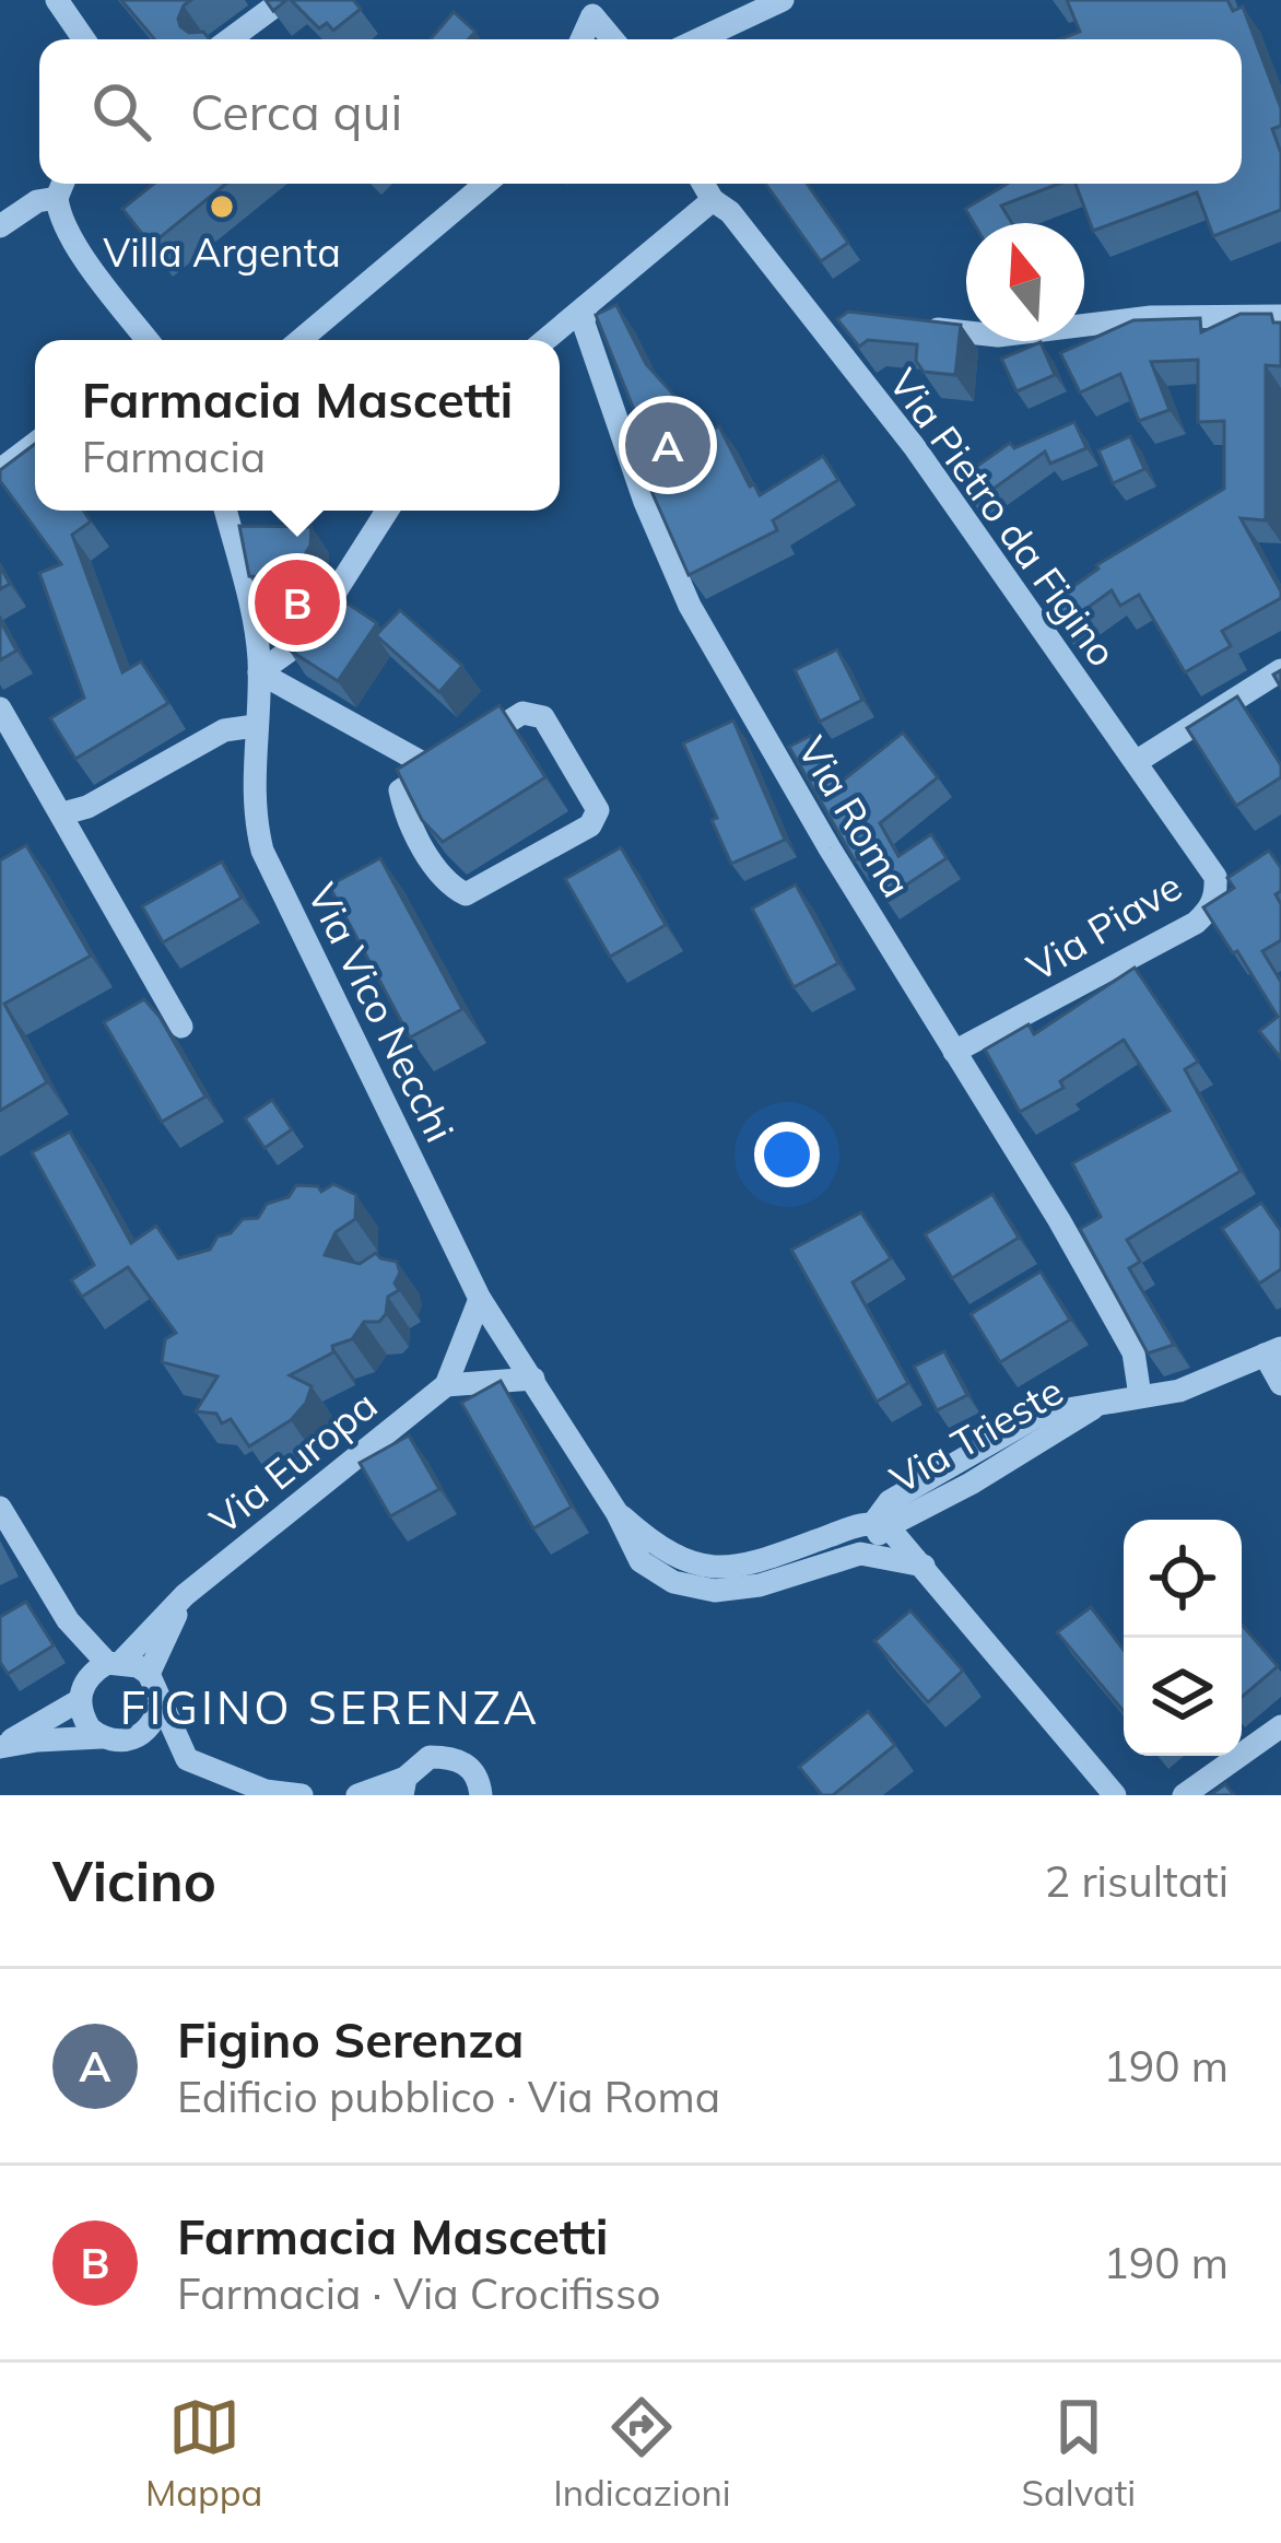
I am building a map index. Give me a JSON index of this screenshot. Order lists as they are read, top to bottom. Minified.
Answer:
{"streets":{"street":["Via Pietro da Figino","Via Roma","Via Piave","Via Vico Necchi","Via Trieste","Via Europa"]},"crossings":[["Via Pietro da Figino","Via Piave"],["Via Roma","Via Piave"],["Via Roma","Via Trieste"],["Via Vico Necchi","Via Trieste"]],"districts":["FIGINO SERENZA"],"places":["Villa Argenta"],"north":"top","page":{"search":"Cerca qui","popup":["Farmacia Mascetti","Farmacia"],"pins":["A","B"],"heading":["Vicino","2 risultati"],"list":[{"mark":"A","name":"Figino Serenza","note":"Edificio pubblico · Via Roma","value":"190 m"},{"mark":"B","name":"Farmacia Mascetti","note":"Farmacia · Via Crocifisso","value":"190 m"}],"nav":["Mappa","Indicazioni","Salvati"]}}
